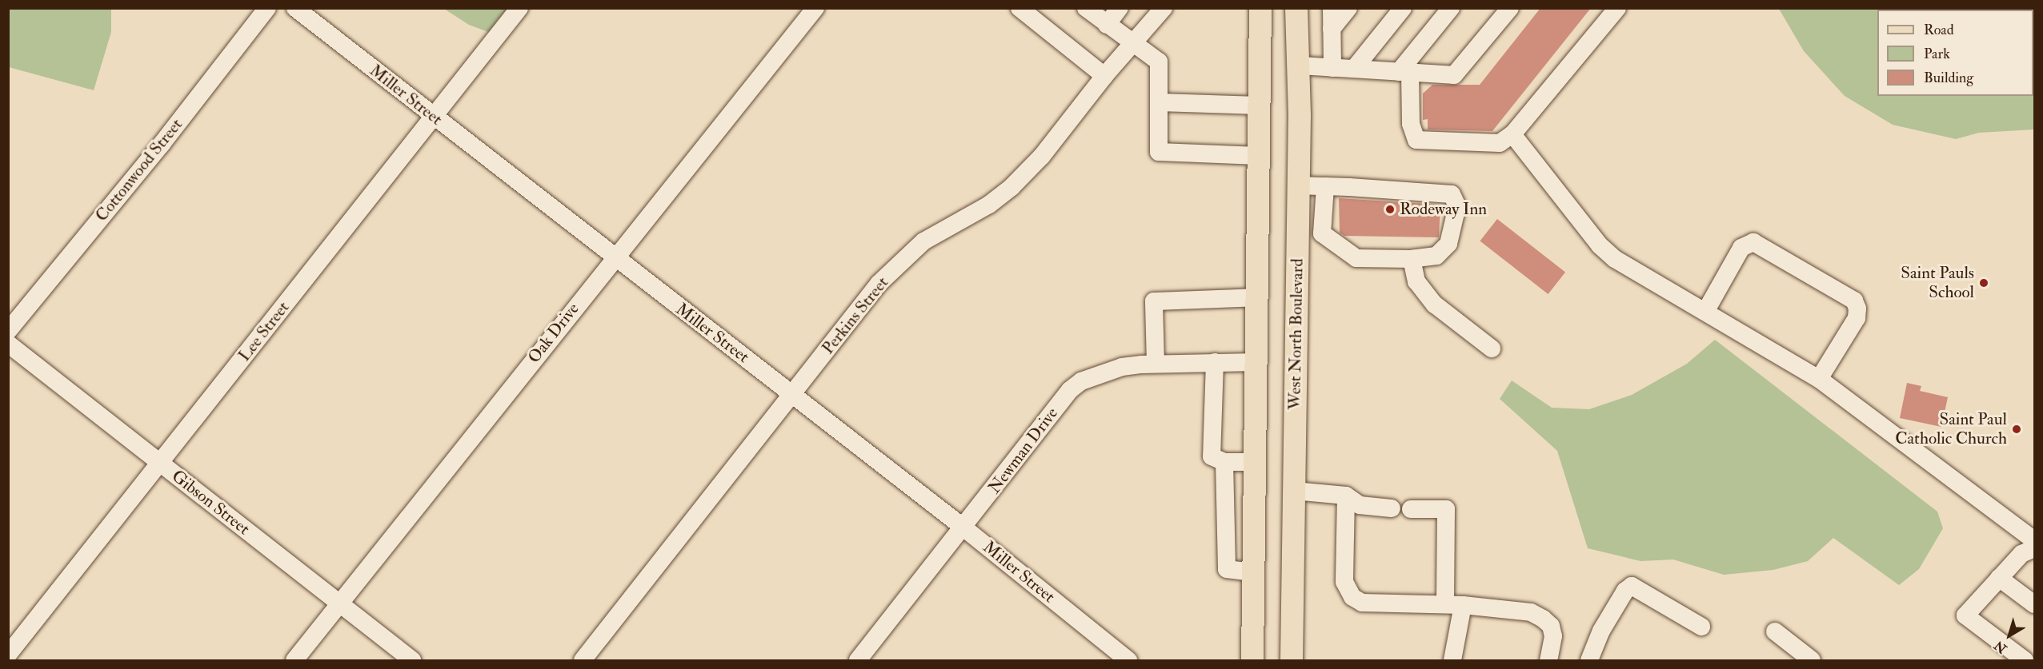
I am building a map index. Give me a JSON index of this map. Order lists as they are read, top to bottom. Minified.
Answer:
{"streets":{"main road":["West North Boulevard"],"street":["Miller Street","Cottonwood Street","Perkins Street","Lee Street","Oak Drive","Newman Drive","Gibson Street"]},"crossings":[["Miller Street","Perkins Street"],["Miller Street","Lee Street"],["Miller Street","Oak Drive"],["Miller Street","Newman Drive"],["Lee Street","Gibson Street"],["Oak Drive","Gibson Street"]],"places":["Rodeway Inn","Saint Pauls School","Saint Paul Catholic Church"],"legend":["Road","Park","Building"],"north":"bottom left"}
